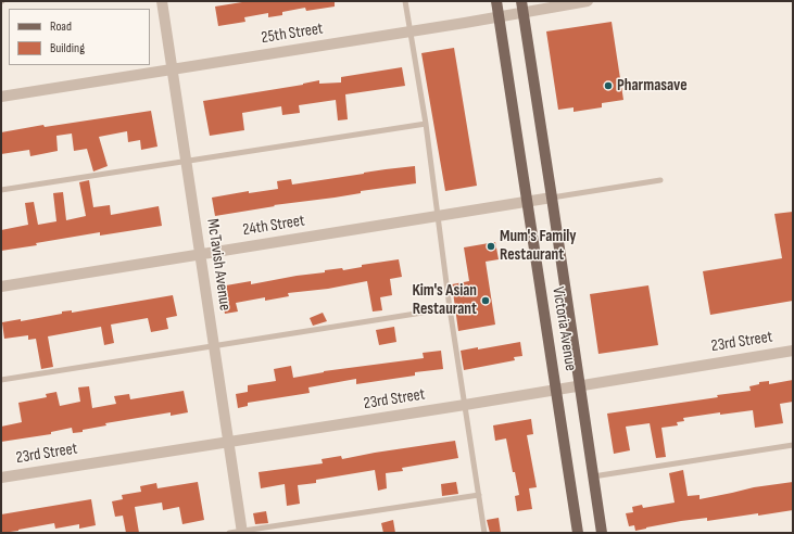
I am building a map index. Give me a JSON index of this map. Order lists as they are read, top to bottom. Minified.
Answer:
{"streets":{"main road":["Victoria Avenue"],"street":["25th Street","24th Street","McTavish Avenue","23rd Street"]},"crossings":[["25th Street","McTavish Avenue"],["25th Street","Victoria Avenue"],["24th Street","McTavish Avenue"],["24th Street","Victoria Avenue"],["McTavish Avenue","23rd Street"],["Victoria Avenue","23rd Street"]],"places":["Pharmasave","Mum's Family Restaurant","Kim's Asian Restaurant"],"legend":["Road","Building"]}
